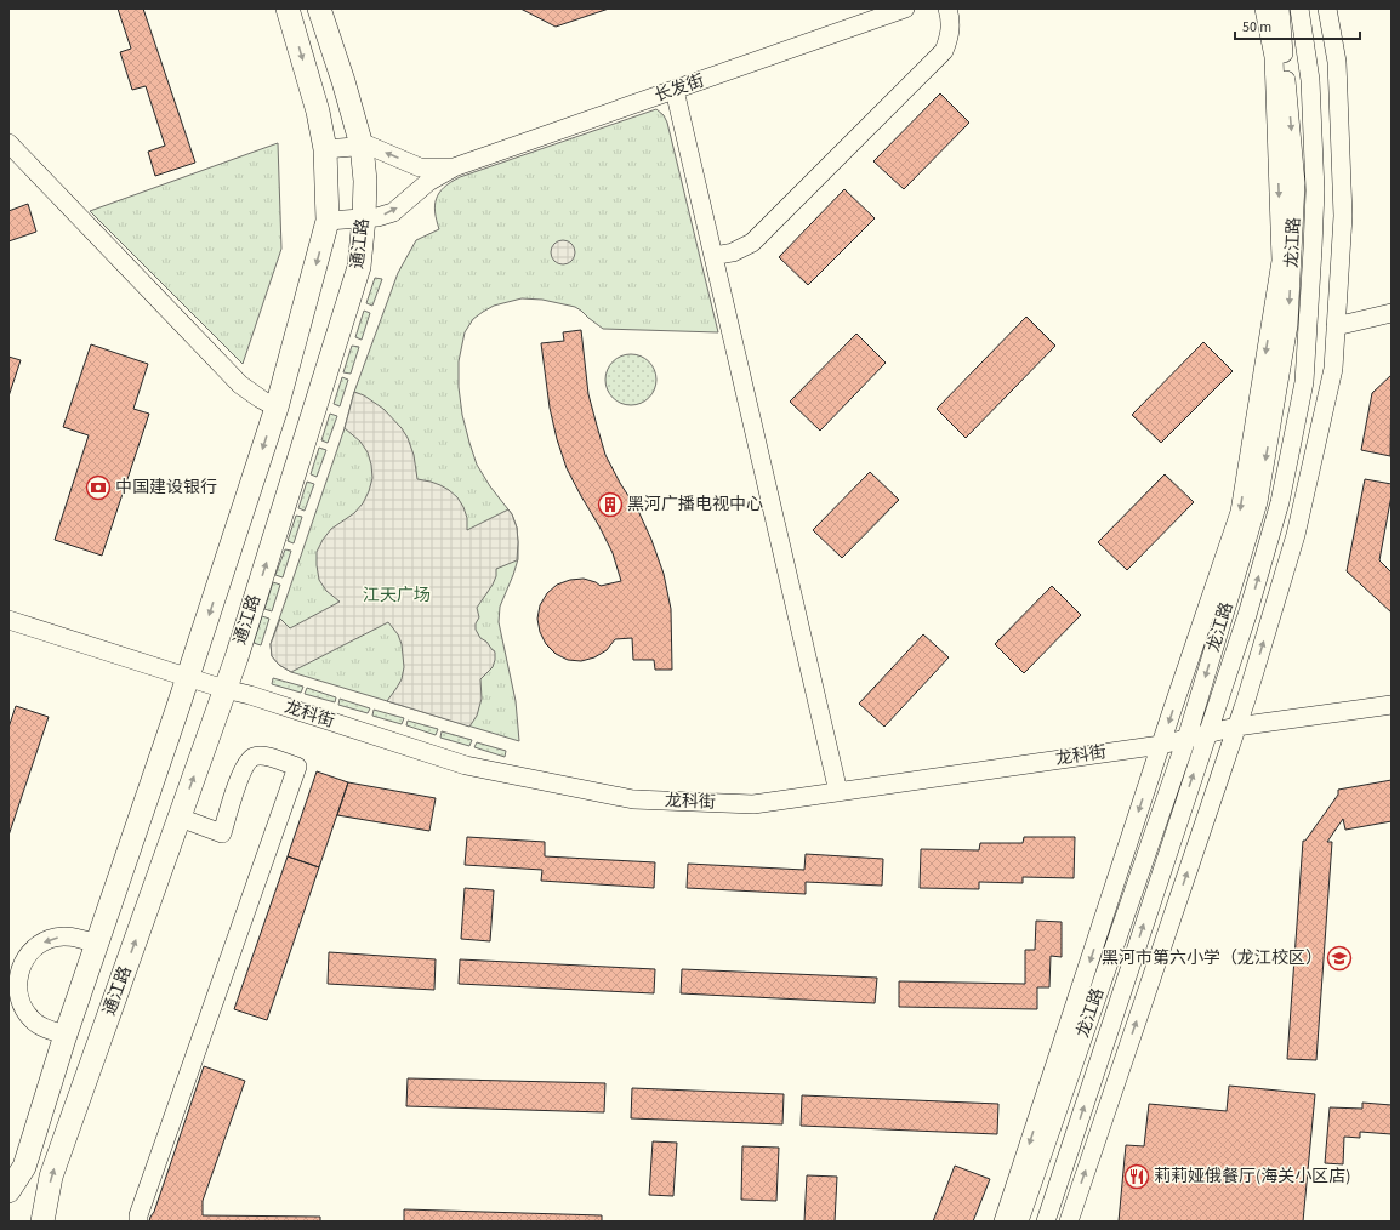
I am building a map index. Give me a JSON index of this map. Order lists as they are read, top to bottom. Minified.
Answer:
{"streets":{"main road":["通江路"],"street":["长发街","龙江路","龙科街"]},"crossings":[["长发街","通江路"],["龙江路","龙科街"],["通江路","龙科街"]],"parks":["江天广场"],"places":{"bank":["中国建设银行"],"building":["黑河广播电视中心"],"school or university":["黑河市第六小学（龙江校区）"],"restaurant":["莉莉娅俄餐厅(海关小区店)"]},"scale_bar":"50 m"}
